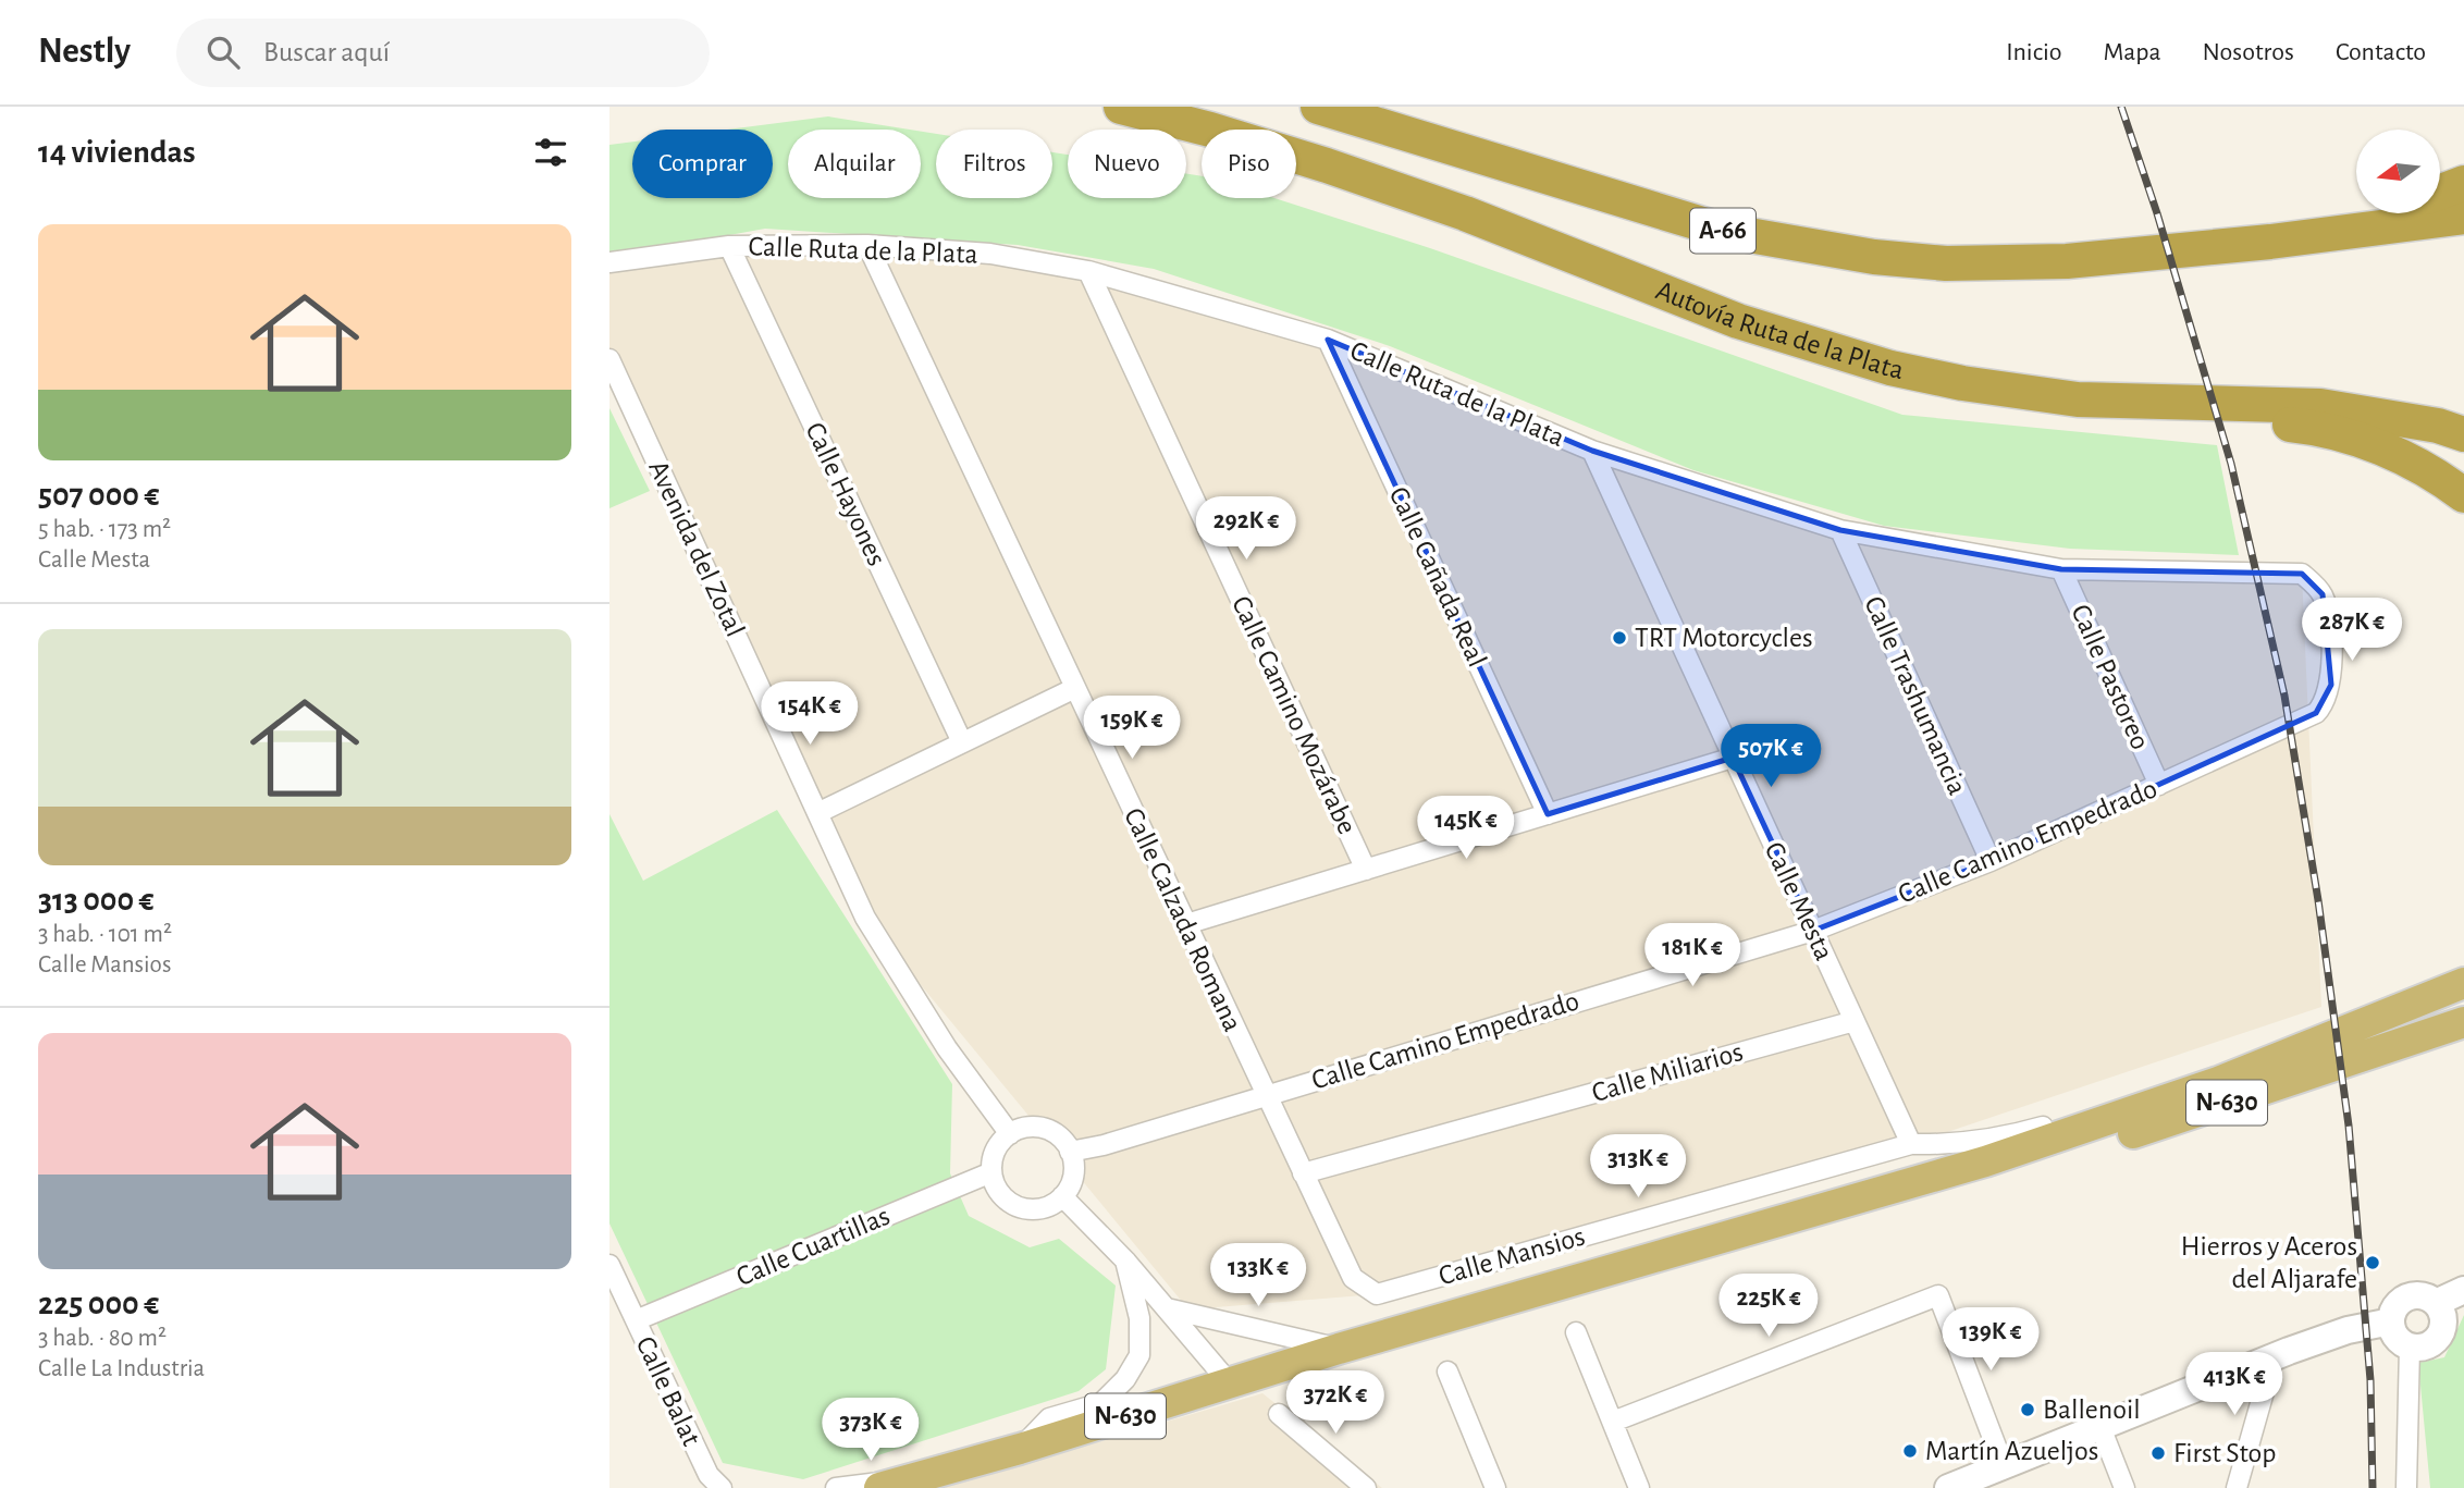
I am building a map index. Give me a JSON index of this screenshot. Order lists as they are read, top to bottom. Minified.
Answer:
{"streets":{"highway":["A-66","Autovía Ruta de la Plata","N-630"],"street":["Calle Ruta de la Plata","Calle Hayones","Avenida del Zotal","Calle Cañada Real","Calle Pastoreo","Calle Trashumancia","Calle Camino Mozárabe","Calle Camino Empedrado","Calle Mesta","Calle Calzada Romana","Calle Miliarios","Calle Cuartillas","Calle Mansios","Calle Balat"]},"crossings":[["Calle Ruta de la Plata","Calle Hayones"],["Calle Ruta de la Plata","Calle Cañada Real"],["Calle Ruta de la Plata","Calle Pastoreo"],["Calle Ruta de la Plata","Calle Trashumancia"],["Calle Ruta de la Plata","Calle Camino Mozárabe"],["Calle Ruta de la Plata","Calle Camino Empedrado"],["Calle Ruta de la Plata","Calle Mesta"],["Calle Ruta de la Plata","Calle Calzada Romana"],["Avenida del Zotal","Calle Camino Empedrado"],["Avenida del Zotal","Calle Cuartillas"],["Calle Pastoreo","Calle Camino Empedrado"],["Calle Trashumancia","Calle Camino Empedrado"],["Calle Camino Empedrado","Calle Mesta"],["Calle Camino Empedrado","Calle Calzada Romana"],["Calle Camino Empedrado","Calle Cuartillas"],["Calle Mesta","Calle Miliarios"],["Calle Mesta","Calle Mansios"],["Calle Calzada Romana","Calle Miliarios"],["Calle Calzada Romana","Calle Mansios"],["N-630","Calle Mansios"],["Calle Cuartillas","Calle Balat"]],"places":["TRT Motorcycles","Hierros y Aceros del Aljarafe","Ballenoil","Martín Azueljos","First Stop"],"north":"left","page":{"header":"Nestly","search":"Buscar aquí","nav":["Inicio","Mapa","Nosotros","Contacto"],"heading":"14 viviendas","chip":["Comprar","Alquilar","Filtros","Nuevo","Piso"],"list":[{"name":"507 000 €","note":"5 hab. · 173 m² · Calle Mesta"},{"name":"313 000 €","note":"3 hab. · 101 m² · Calle Mansios"},{"name":"225 000 €","note":"3 hab. · 80 m² · Calle La Industria"}],"price":["292K €","287K €","154K €","159K €","507K €","145K €","181K €","313K €","133K €","225K €","139K €","413K €","372K €","373K €"]}}
